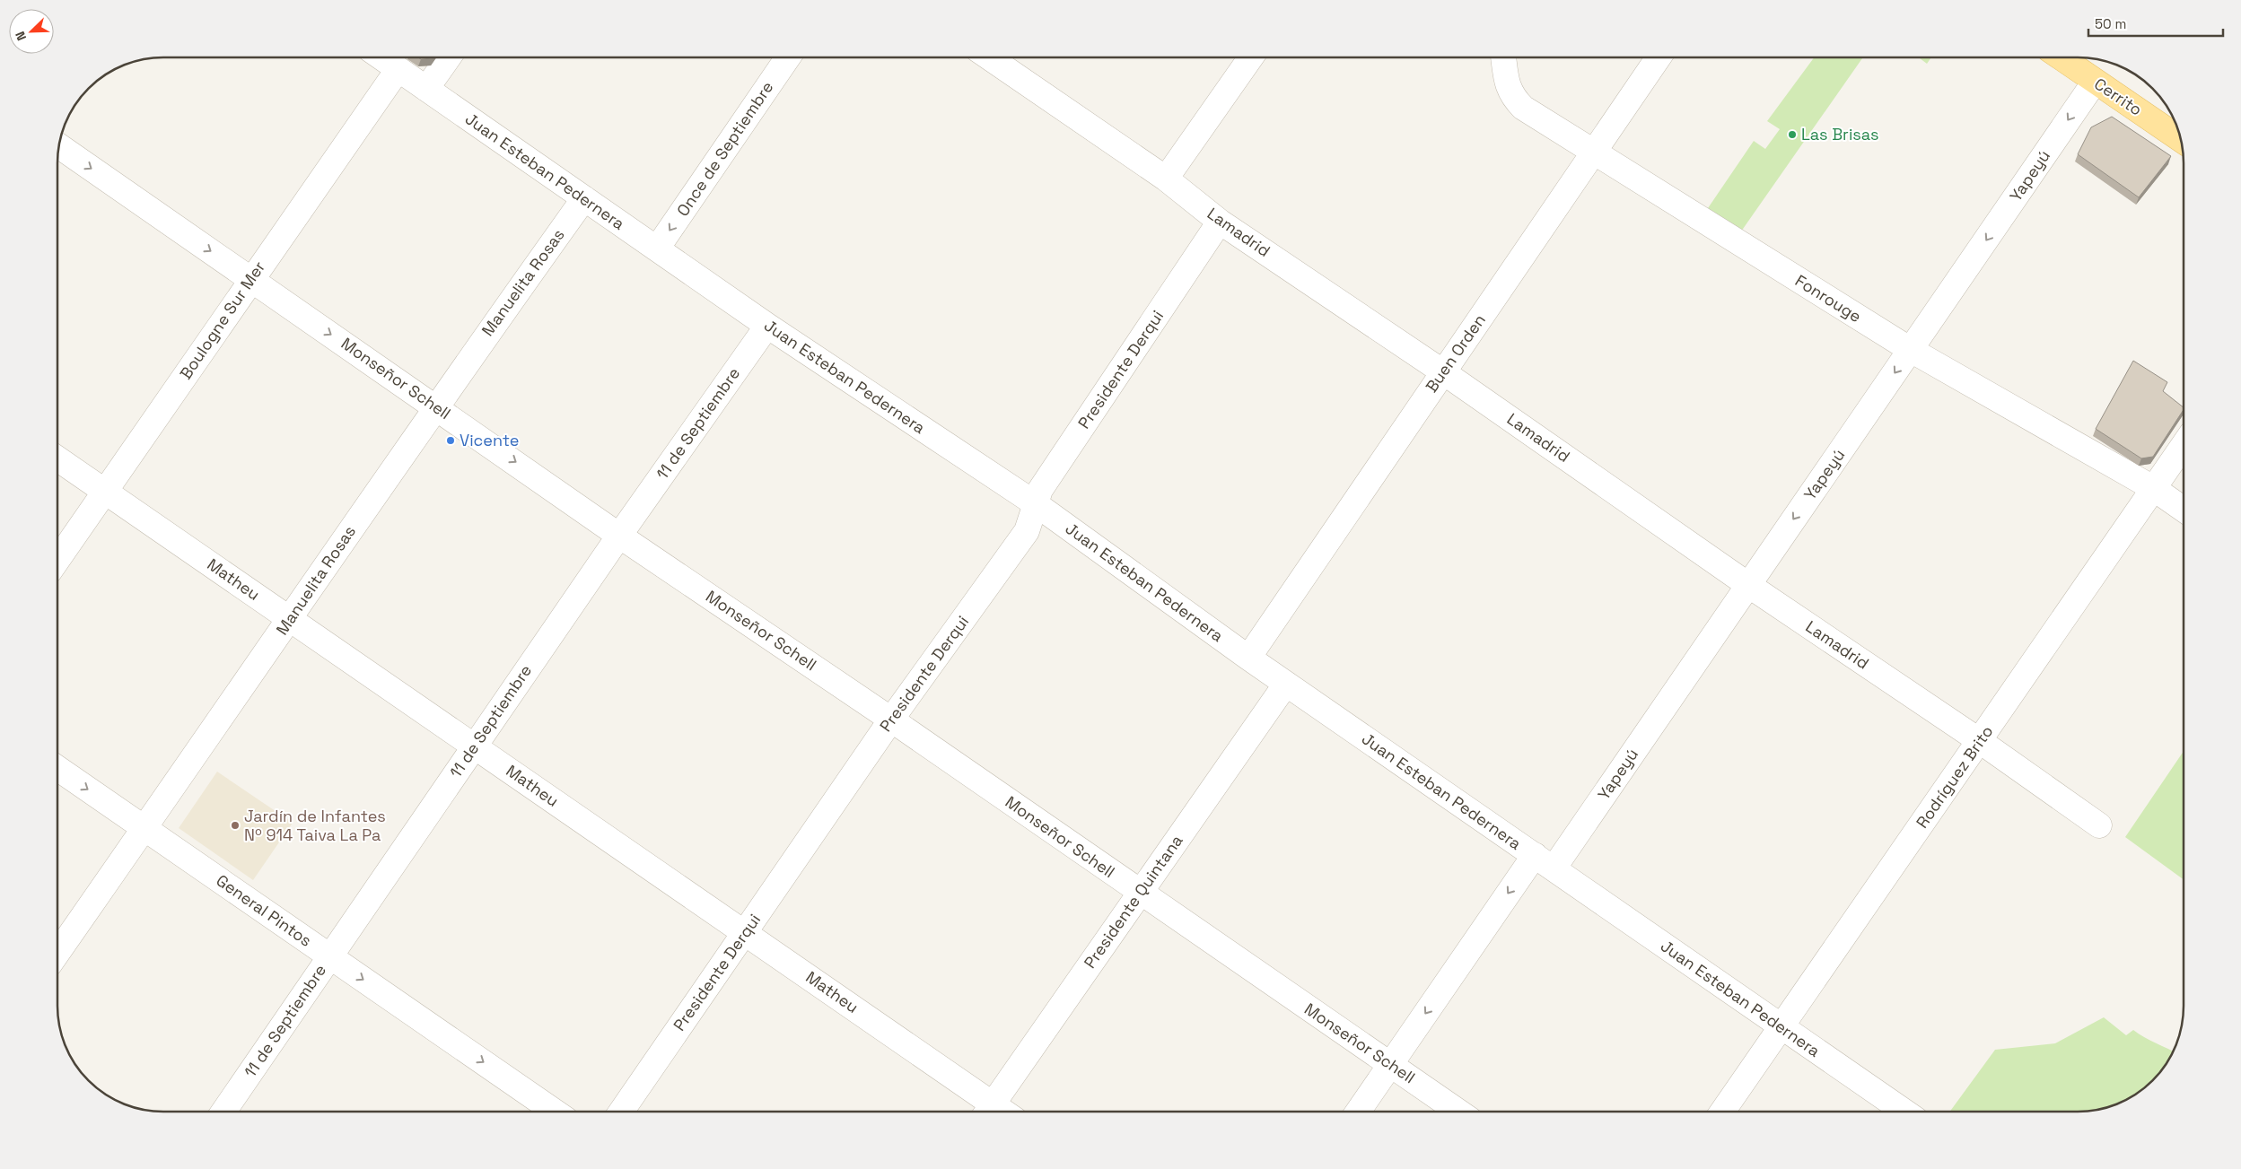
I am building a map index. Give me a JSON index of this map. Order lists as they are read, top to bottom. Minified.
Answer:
{"streets":{"main road":["Cerrito"],"street":["Once de Septiembre","Juan Esteban Pedernera","Yapeyú","Lamadrid","Manuelita Rosas","Fonrouge","Boulogne Sur Mer","Buen Orden","Presidente Derqui","Monseñor Schell","11 de Septiembre","Matheu","Rodríguez Brito","Presidente Quintana","General Pintos"]},"crossings":[["Cerrito","Yapeyú"],["Once de Septiembre","Juan Esteban Pedernera"],["Juan Esteban Pedernera","Yapeyú"],["Juan Esteban Pedernera","Manuelita Rosas"],["Juan Esteban Pedernera","Boulogne Sur Mer"],["Juan Esteban Pedernera","Buen Orden"],["Juan Esteban Pedernera","Presidente Derqui"],["Juan Esteban Pedernera","11 de Septiembre"],["Juan Esteban Pedernera","Rodríguez Brito"],["Juan Esteban Pedernera","Presidente Quintana"],["Yapeyú","Lamadrid"],["Yapeyú","Fonrouge"],["Yapeyú","Monseñor Schell"],["Lamadrid","Buen Orden"],["Lamadrid","Presidente Derqui"],["Lamadrid","Rodríguez Brito"],["Manuelita Rosas","Monseñor Schell"],["Manuelita Rosas","Matheu"],["Manuelita Rosas","General Pintos"],["Fonrouge","Buen Orden"],["Fonrouge","Rodríguez Brito"],["Boulogne Sur Mer","Monseñor Schell"],["Boulogne Sur Mer","Matheu"],["Presidente Derqui","Monseñor Schell"],["Presidente Derqui","Matheu"],["Monseñor Schell","11 de Septiembre"],["Monseñor Schell","Presidente Quintana"],["11 de Septiembre","Matheu"],["11 de Septiembre","General Pintos"]],"one_way":["Once de Septiembre","Yapeyú","Monseñor Schell","General Pintos"],"places":["Las Brisas","Vicente","Jardín de Infantes Nº 914 Taiva La Pa"],"scale_bar":"50 m","north":"bottom left"}
